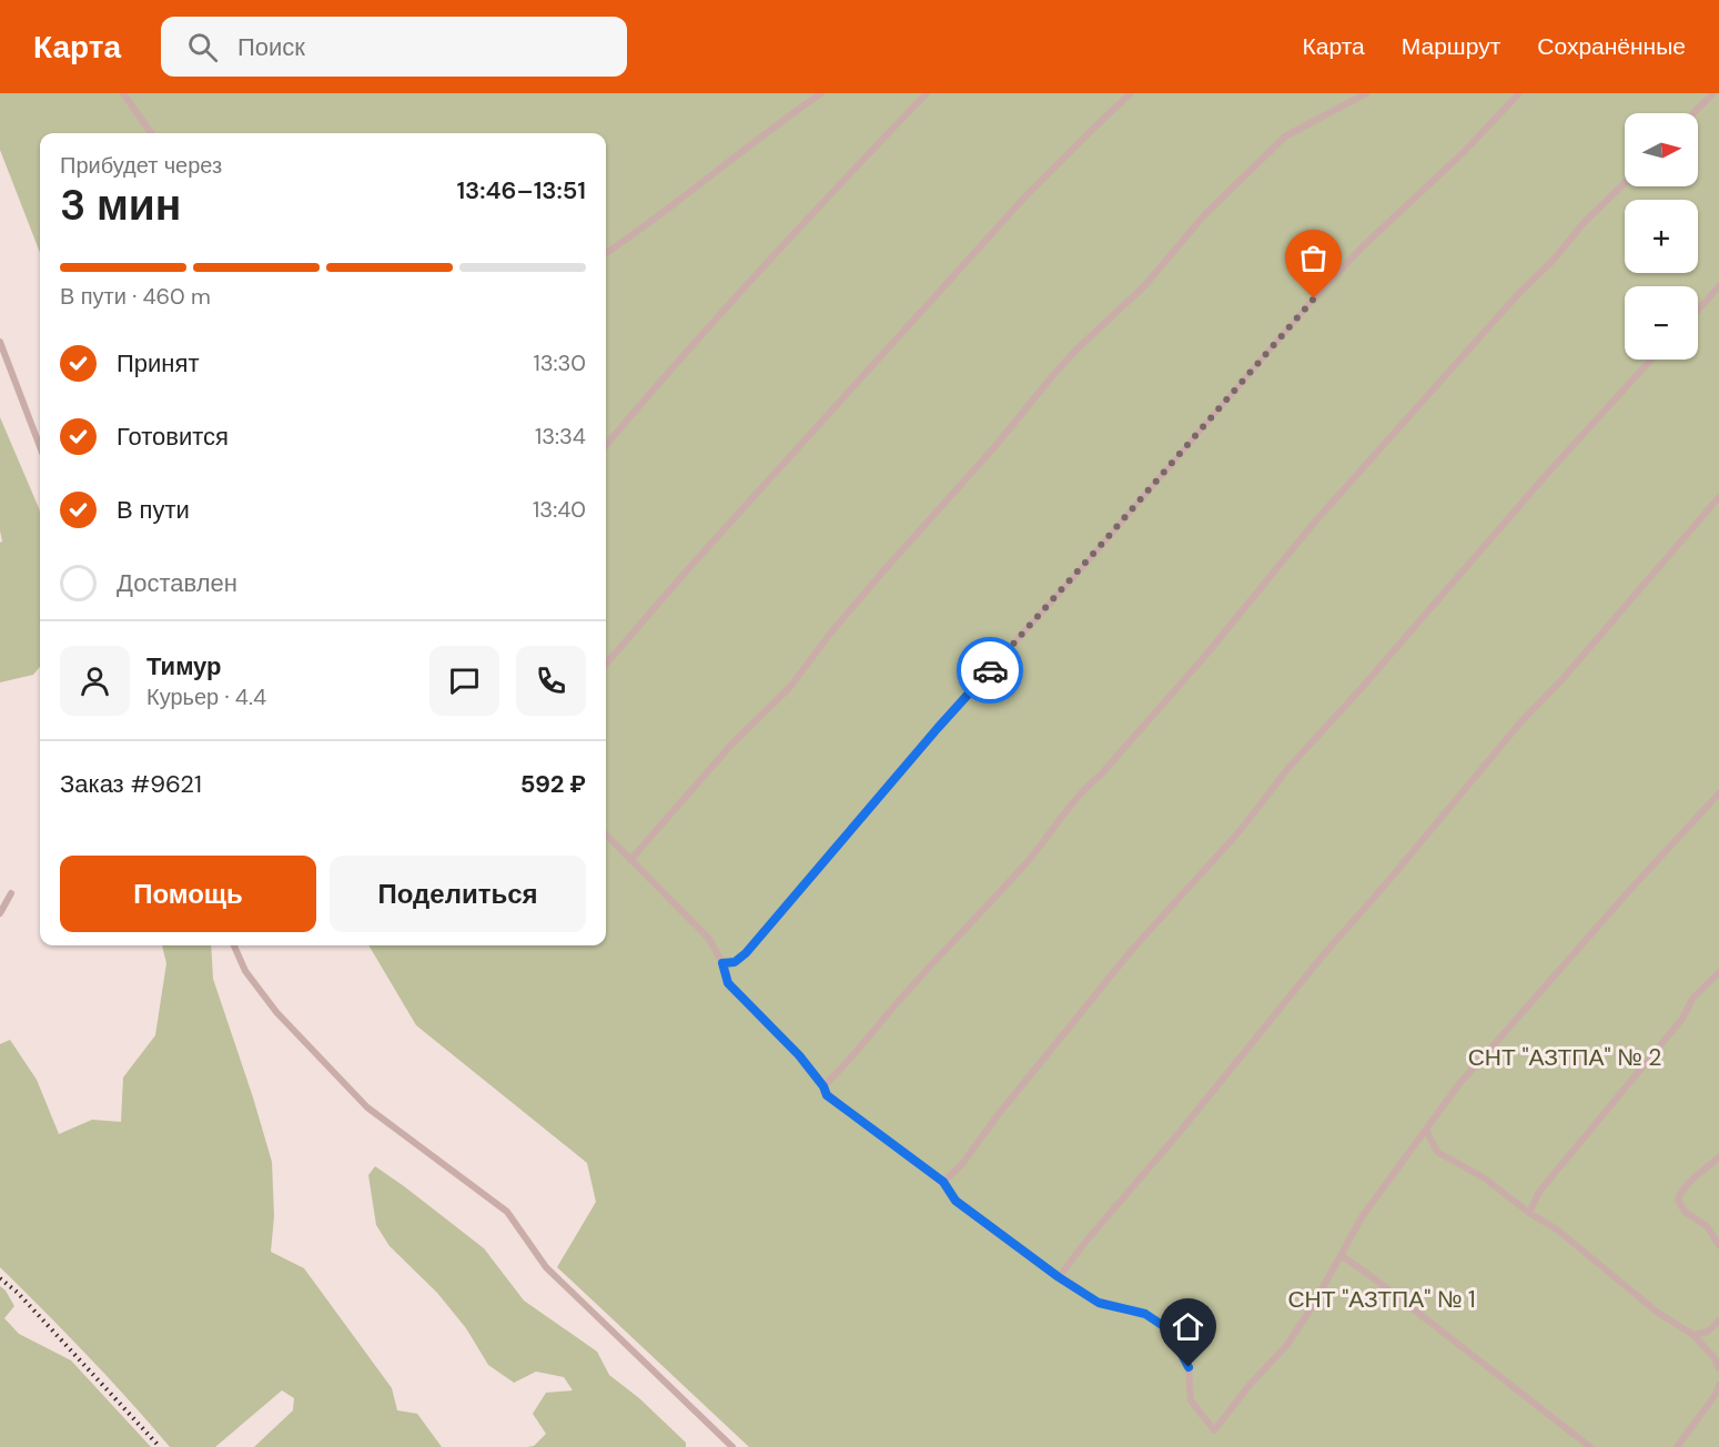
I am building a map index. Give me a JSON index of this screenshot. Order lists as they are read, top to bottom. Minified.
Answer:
{"parks":["СНТ \"АЗТПА\" № 2","СНТ \"АЗТПА\" № 1"],"north":"right","page":{"header":"Карта","search":"Поиск","nav":["Карта","Маршрут","Сохранённые"],"map_buttons":["+","−"],"heading":["3 мин","Прибудет через","13:46–13:51"],"panel":["Тимур","Курьер · 4.4","Заказ #9621","592 ₽"],"bar":"В пути · 460 m","list":[["Принят","13:30"],["Готовится","13:34"],["В пути","13:40"],"Доставлен"],"buttons":["Помощь","Поделиться"]}}
